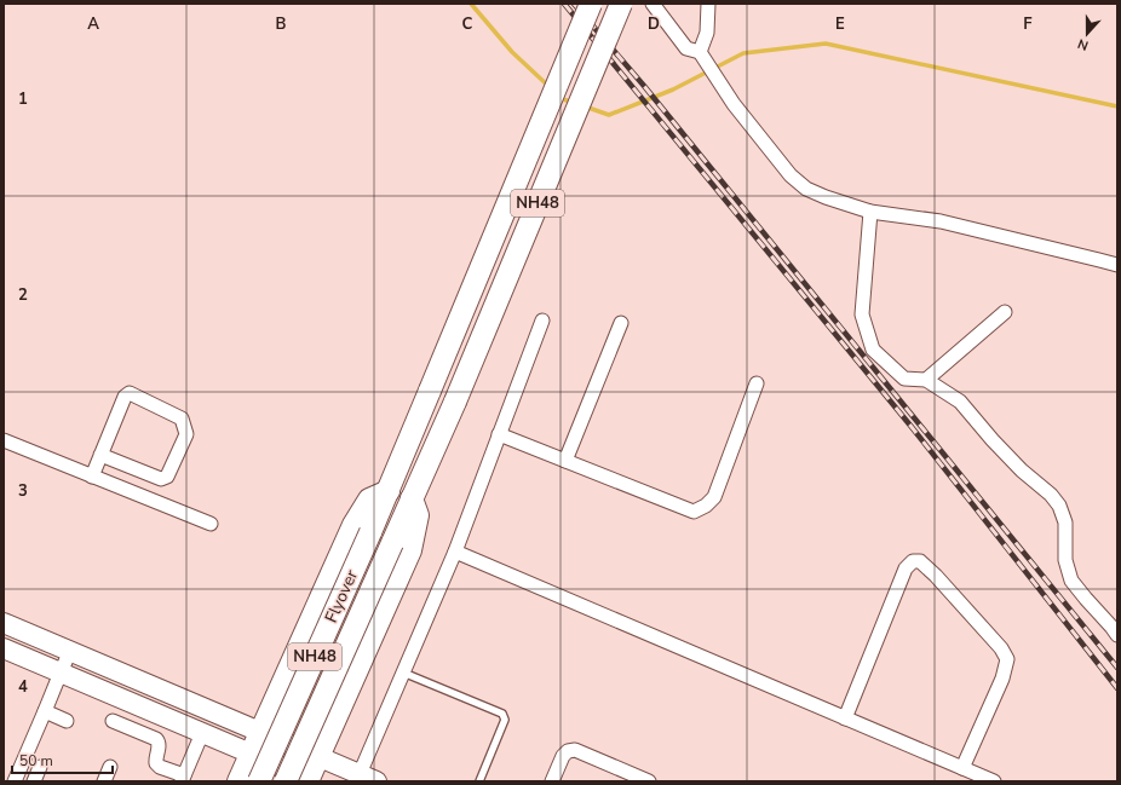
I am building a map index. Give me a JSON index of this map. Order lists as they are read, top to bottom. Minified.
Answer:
{"streets":{"highway":["NH48","Flyover"]},"crossings":[["NH48","Flyover"]],"scale_bar":"50 m","north":"bottom","grid":{"columns":["A","B","C","D","E","F"],"rows":["1","2","3","4"]}}
